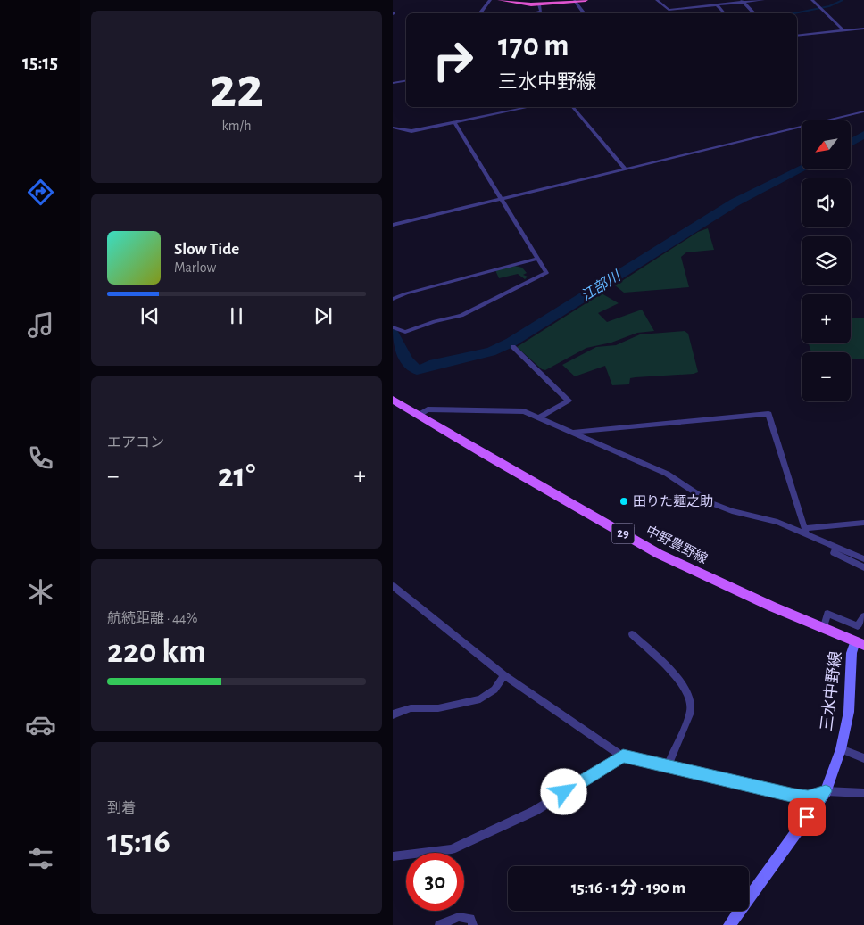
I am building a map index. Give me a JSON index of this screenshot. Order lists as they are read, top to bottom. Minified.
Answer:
{"streets":{"main road":["29","中野豊野線","三水中野線"]},"crossings":[["中野豊野線","三水中野線"]],"water":["江部川"],"places":["田りた麺之助"],"north":"bottom left","page":{"tabs":"15:15","tile":[["22","km/h"],"エアコン",["航続距離 · 44%","220 km"],["到着","15:16"]],"turn":["170 m","三水中野線"],"map_buttons":["+","−"],"song":["Slow Tide","Marlow"],"heat":["−","21°","+"],"limit":"30","trip":"15:16 · 1 分 · 190 m"}}
